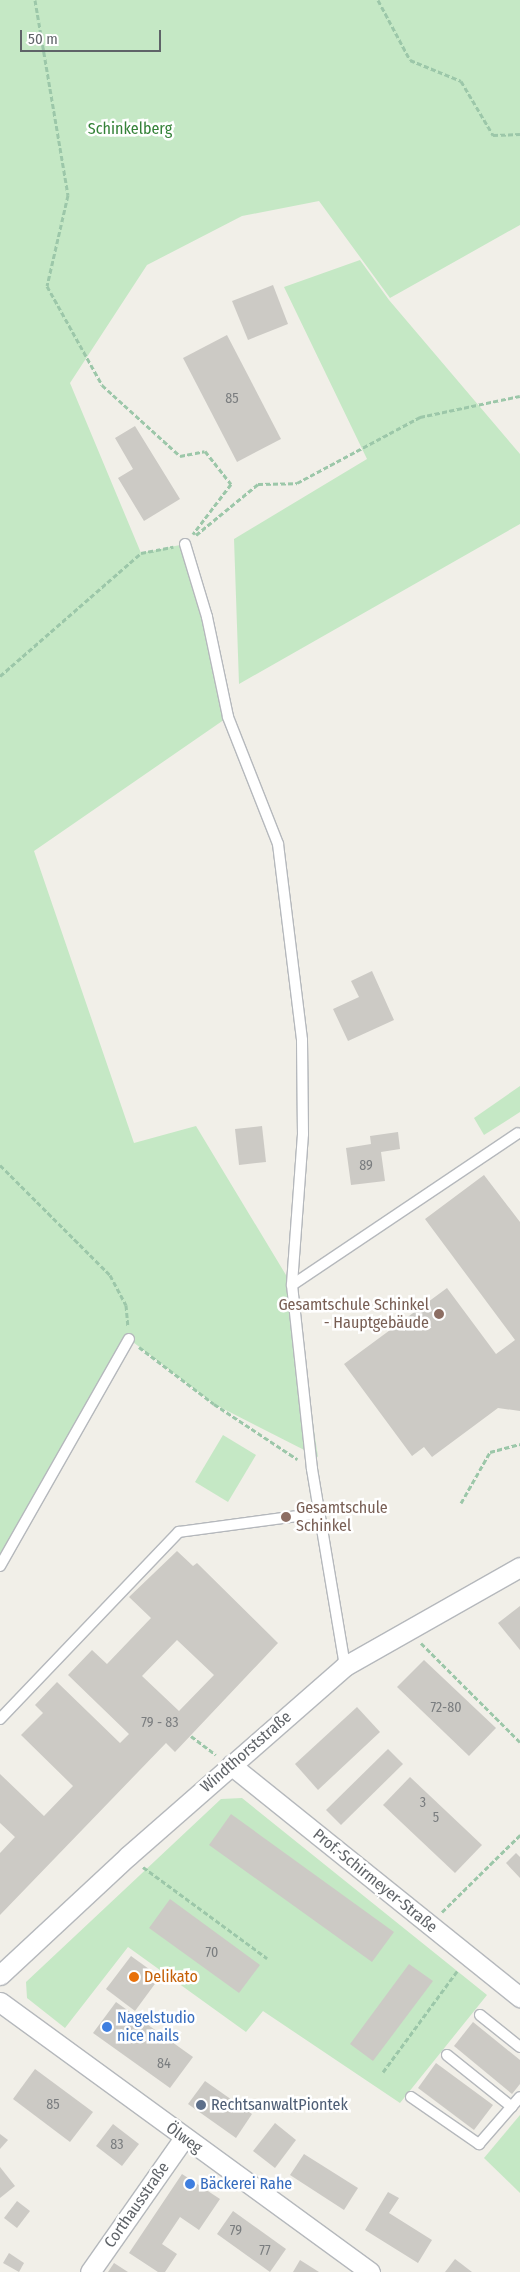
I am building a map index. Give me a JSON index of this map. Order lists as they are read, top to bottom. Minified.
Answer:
{"streets":{"street":["Windthorststraße","Prof.-Schirmeyer-Straße","Ölweg","Corthausstraße"]},"crossings":[["Windthorststraße","Prof.-Schirmeyer-Straße"],["Ölweg","Corthausstraße"]],"parks":["Schinkelberg"],"places":["Gesamtschule Schinkel - Hauptgebäude","Gesamtschule Schinkel","Delikato","Nagelstudio nice nails","RechtsanwaltPiontek","Bäckerei Rahe"],"house_numbers":["85","89","72-80","79 - 83","3","5","70","84","85","83","79","77"],"scale_bar":"50 m"}
